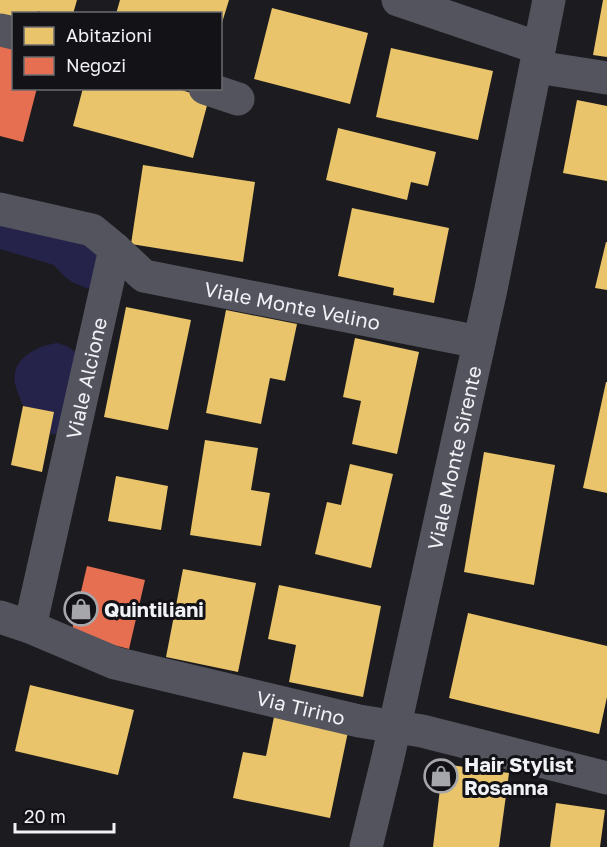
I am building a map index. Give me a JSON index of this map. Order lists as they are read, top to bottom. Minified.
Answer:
{"streets":{"street":["Viale Monte Velino","Viale Alcione","Viale Monte Sirente","Via Tirino"]},"crossings":[["Viale Monte Velino","Viale Alcione"],["Viale Monte Velino","Viale Monte Sirente"],["Viale Alcione","Via Tirino"],["Viale Monte Sirente","Via Tirino"]],"places":{"shop":["Quintiliani","Hair Stylist Rosanna"]},"legend":["Abitazioni","Negozi"],"scale_bar":"20 m"}
